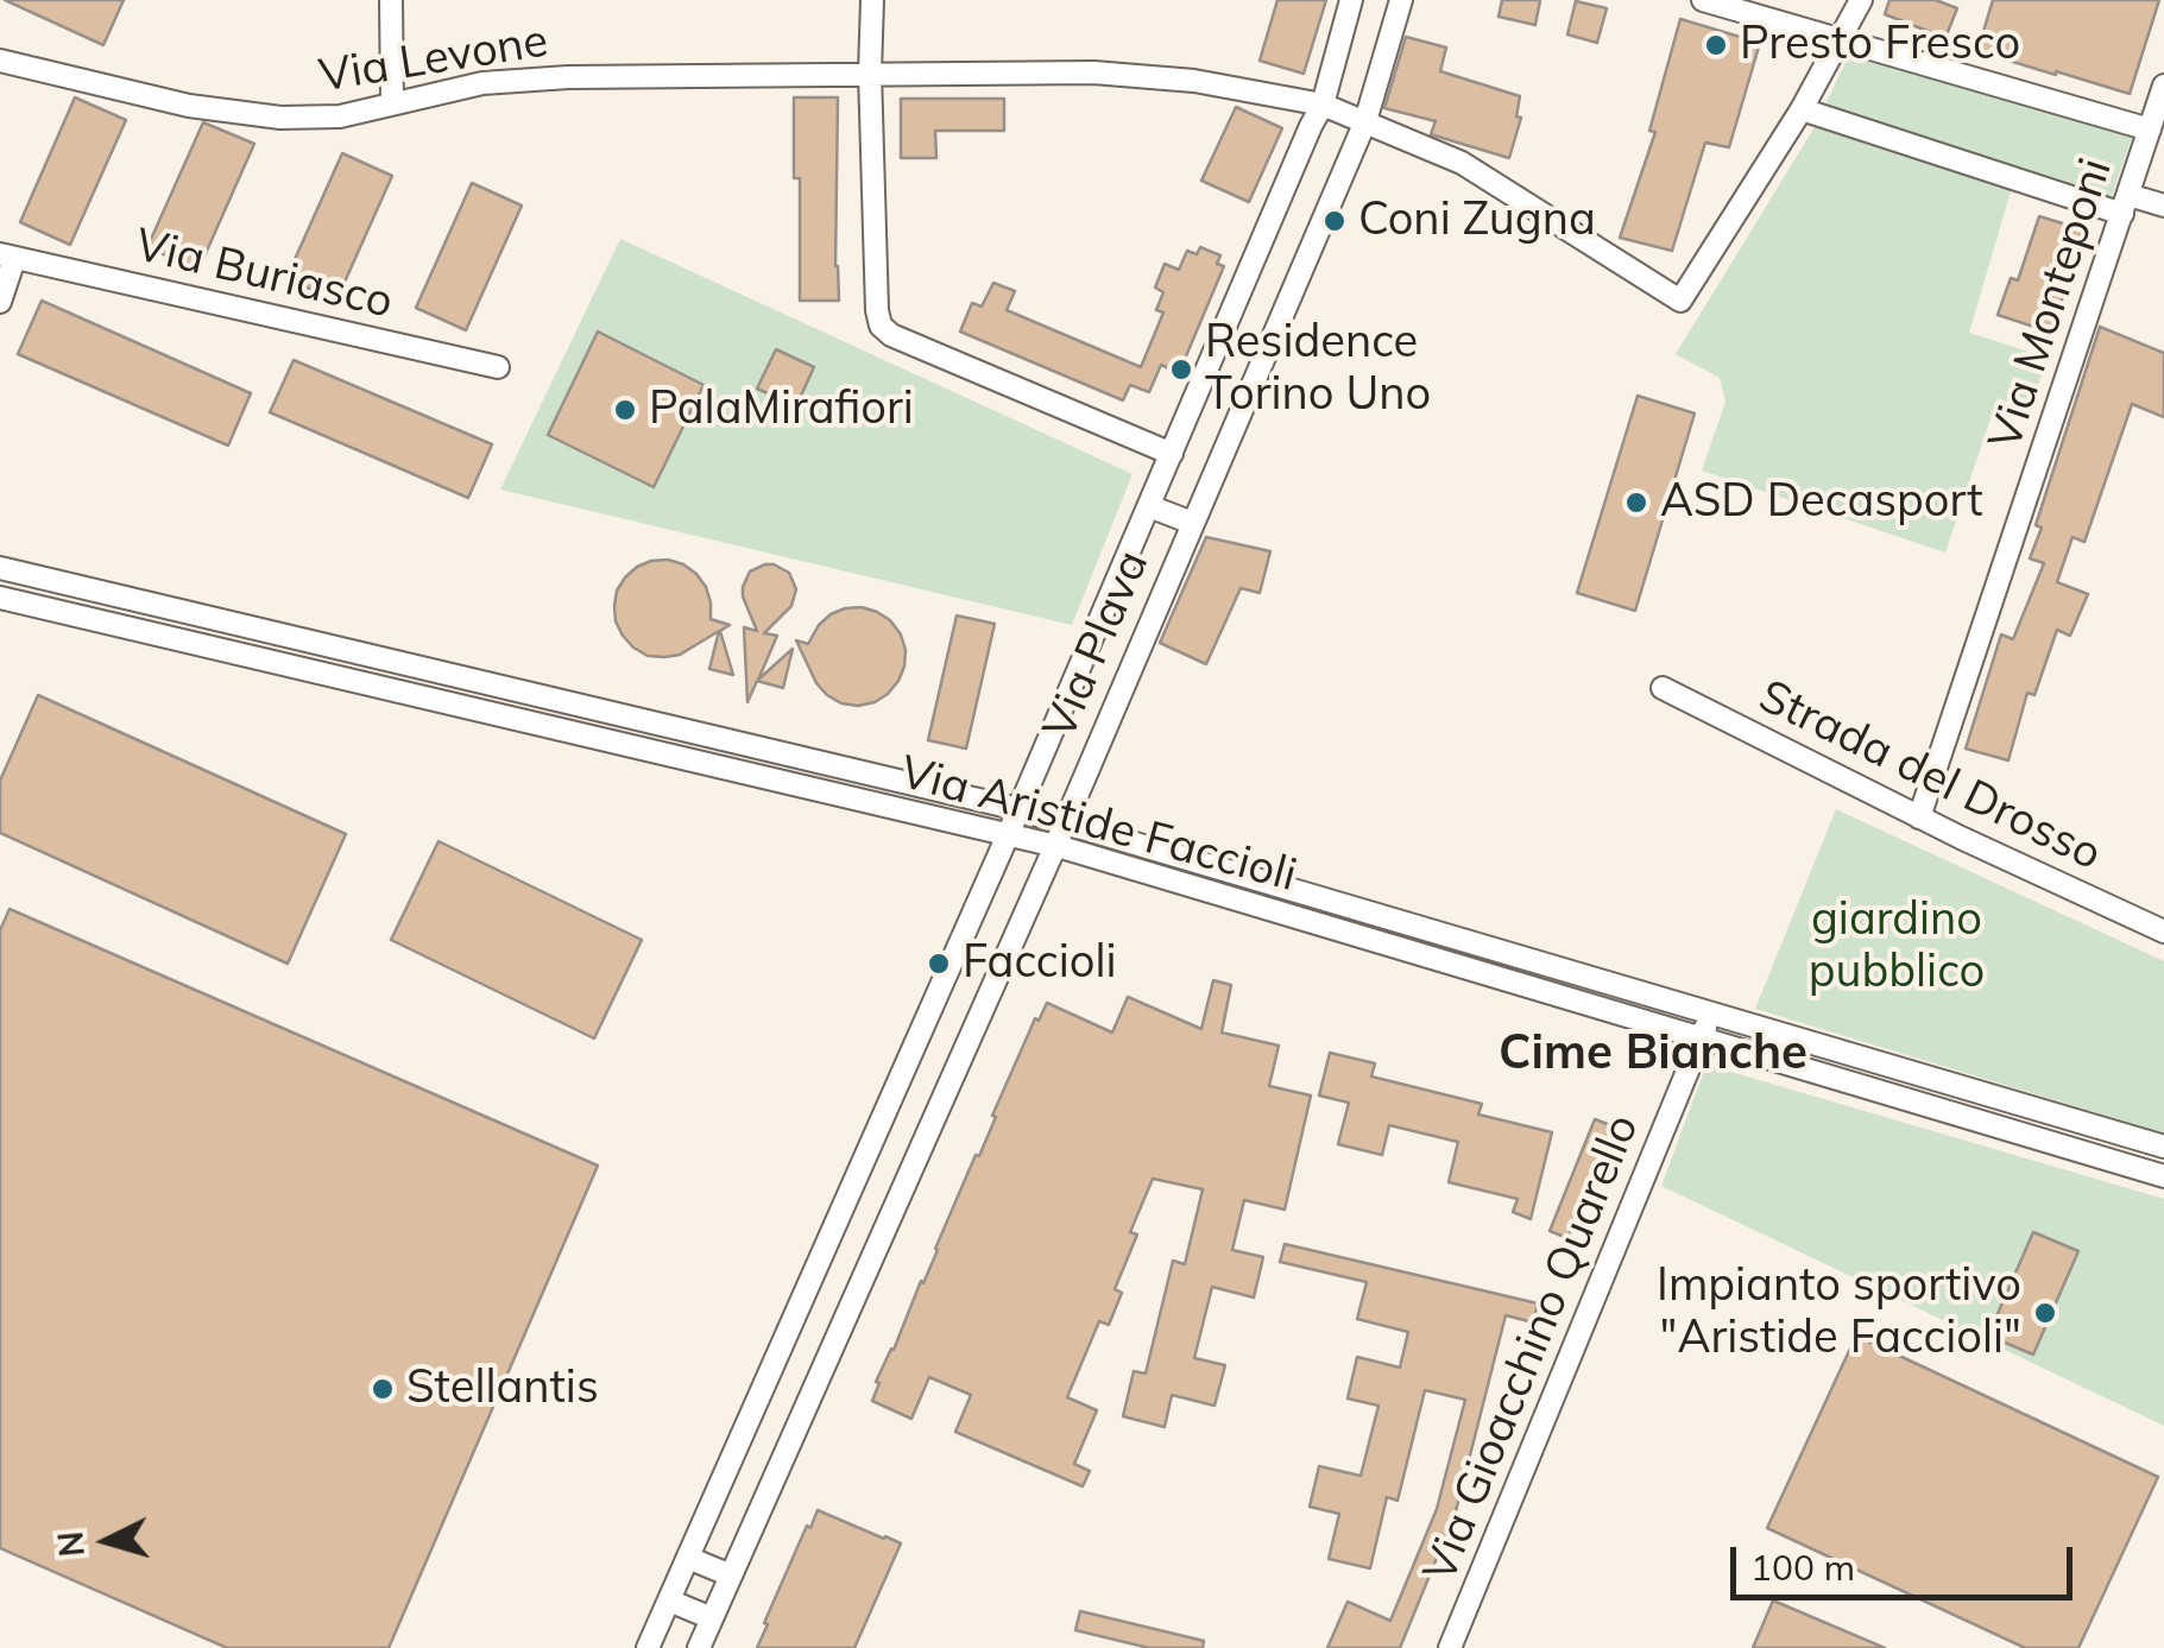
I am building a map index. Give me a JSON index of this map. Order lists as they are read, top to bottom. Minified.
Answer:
{"streets":{"street":["Via Levone","Via Buriasco","Via Monteponi","Via Plava","Strada del Drosso","Via Aristide Faccioli","Via Gioacchino Quarello"]},"crossings":[["Via Levone","Via Plava"],["Via Monteponi","Strada del Drosso"],["Via Plava","Via Aristide Faccioli"],["Via Aristide Faccioli","Via Gioacchino Quarello"]],"districts":["Cime Bianche"],"parks":["giardino pubblico"],"places":["Presto Fresco","Coni Zugna","Residence Torino Uno","PalaMirafiori","ASD Decasport","Faccioli","Impianto sportivo \"Aristide Faccioli\"","Stellantis"],"scale_bar":"100 m","north":"left"}
